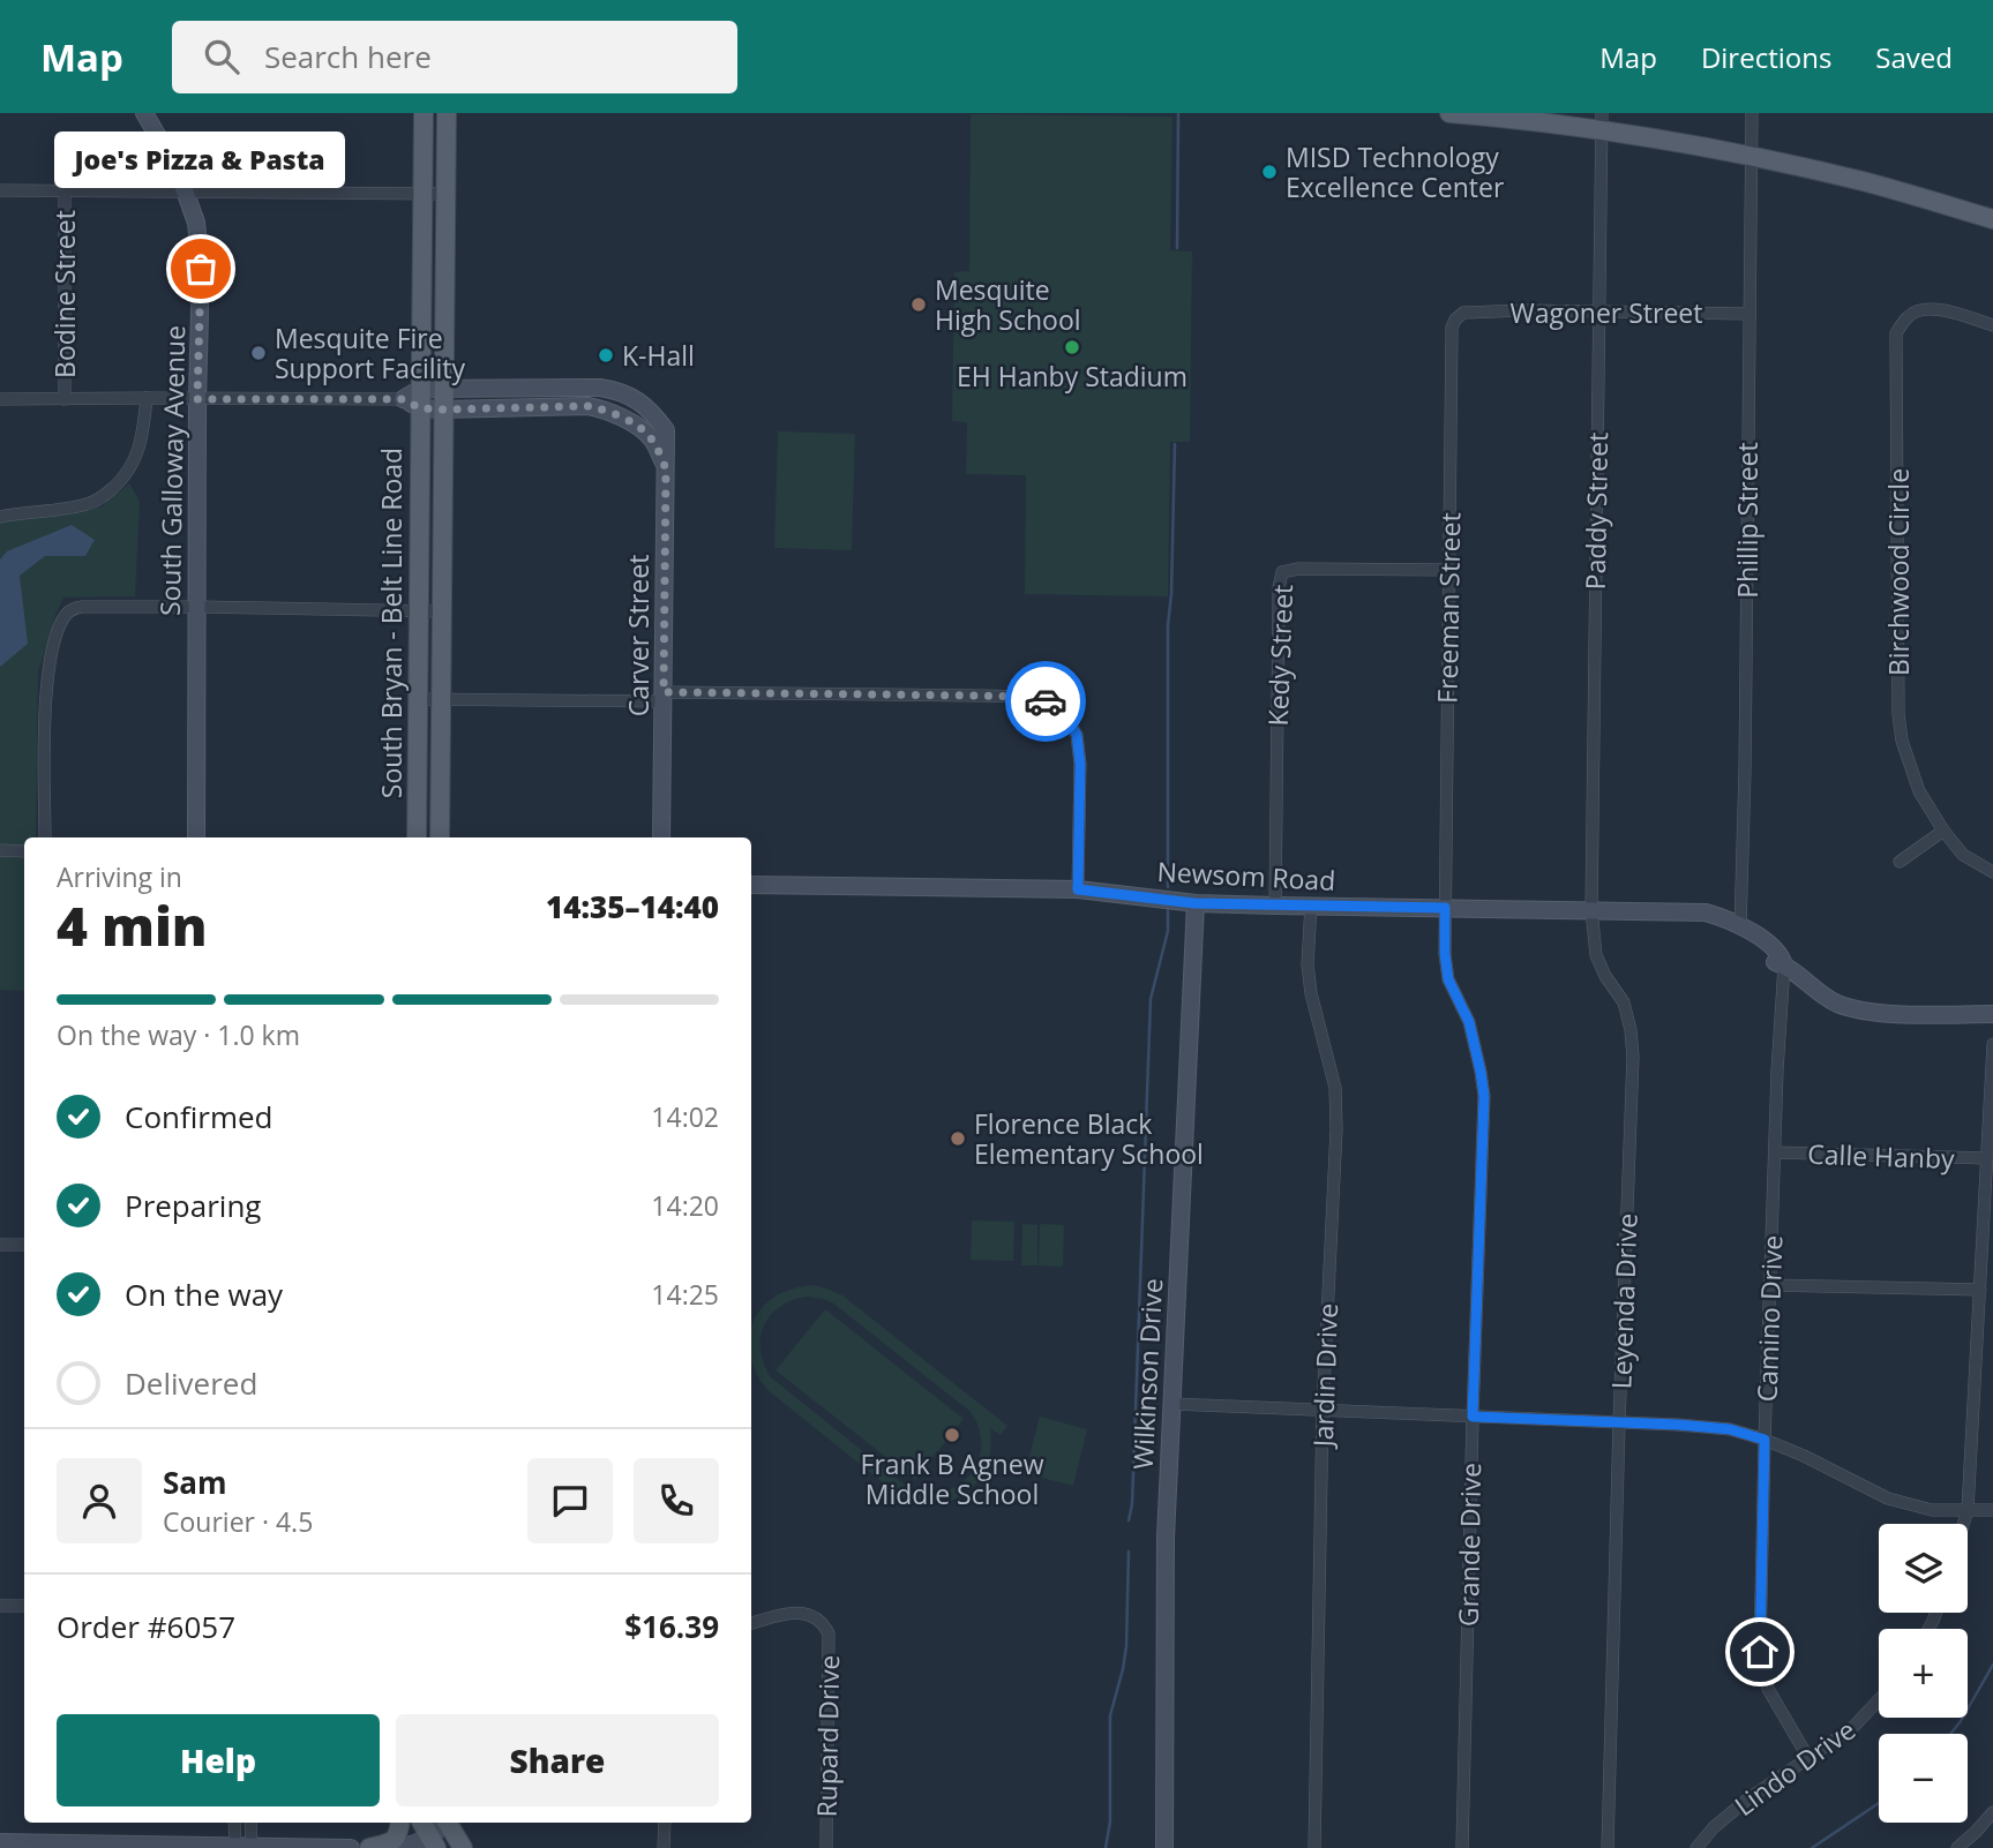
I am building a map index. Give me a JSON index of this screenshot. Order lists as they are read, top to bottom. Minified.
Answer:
{"streets":{"main road":["South Bryan - Belt Line Road"],"street":["Bodine Street","Wagoner Street","South Galloway Avenue","Paddy Street","Phillip Street","Birchwood Circle","Freeman Street","Carver Street","Kedy Street","Newsom Road","Calle Hanby","Leyenda Drive","Camino Drive","Wilkinson Drive","Jardin Drive","Grande Drive","Rupard Drive","Lindo Drive"]},"crossings":[["Wagoner Street","Paddy Street"],["Wagoner Street","Phillip Street"],["Wagoner Street","Freeman Street"],["Paddy Street","Newsom Road"],["Paddy Street","Leyenda Drive"],["Phillip Street","Newsom Road"],["Freeman Street","Kedy Street"],["Freeman Street","Newsom Road"],["Freeman Street","Grande Drive"],["South Bryan - Belt Line Road","Carver Street"],["Kedy Street","Newsom Road"],["Newsom Road","Leyenda Drive"],["Newsom Road","Camino Drive"],["Newsom Road","Wilkinson Drive"],["Newsom Road","Jardin Drive"],["Newsom Road","Grande Drive"],["Calle Hanby","Camino Drive"],["Camino Drive","Lindo Drive"]],"places":["MISD Technology Excellence Center","Joe's Pizza & Pasta","Mesquite High School","EH Hanby Stadium","Mesquite Fire Support Facility","K-Hall","Florence Black Elementary School","Frank B Agnew Middle School"],"page":{"header":"Map","search":"Search here","nav":["Map","Directions","Saved"],"bubble":"Joe's Pizza & Pasta","heading":["4 min","Arriving in","14:35–14:40"],"panel":["Sam","Courier · 4.5","Order #6057","$16.39"],"bar":"On the way · 1.0 km","list":[["Confirmed","14:02"],["Preparing","14:20"],["On the way","14:25"],"Delivered"],"map_buttons":["+","−"],"buttons":["Help","Share"]}}
